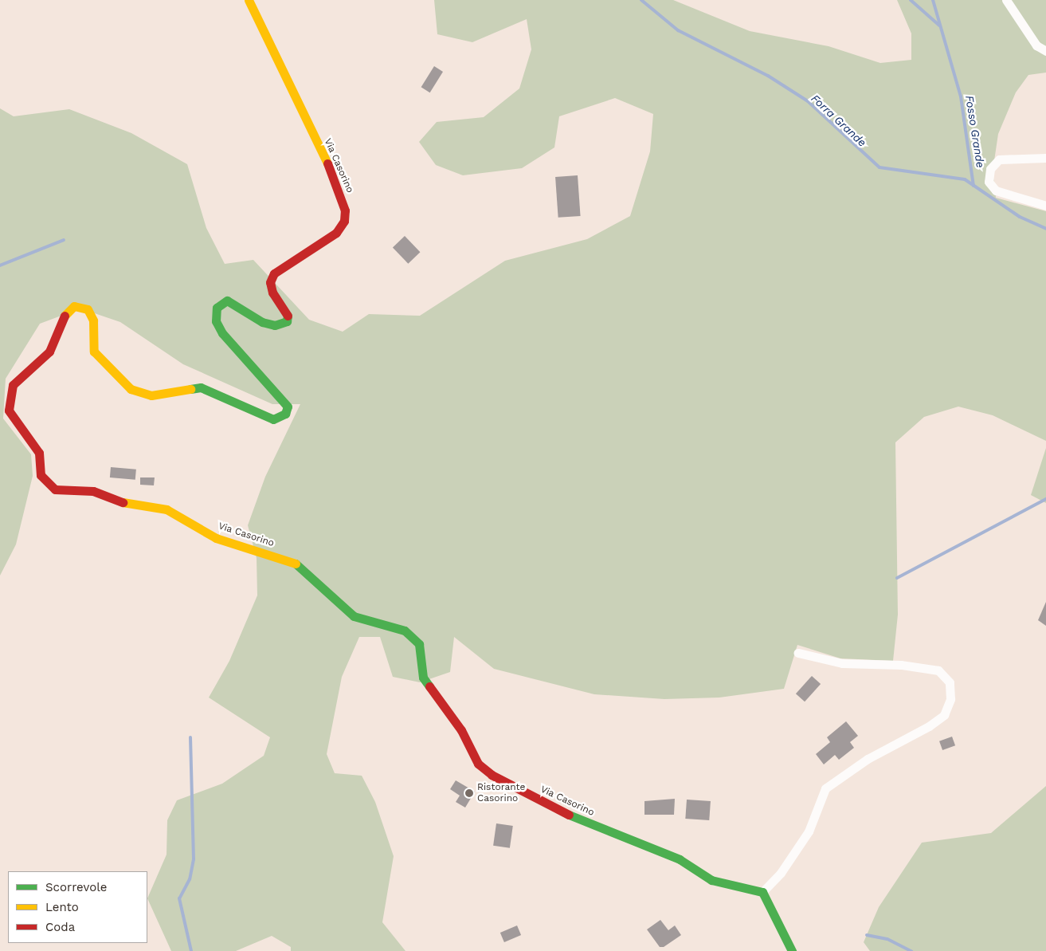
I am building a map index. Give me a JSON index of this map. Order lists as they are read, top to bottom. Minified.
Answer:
{"streets":{"street":["Via Casorino"]},"water":["Forra Grande","Fosso Grande"],"places":["Ristorante Casorino"],"legend":["Scorrevole","Lento","Coda"]}
